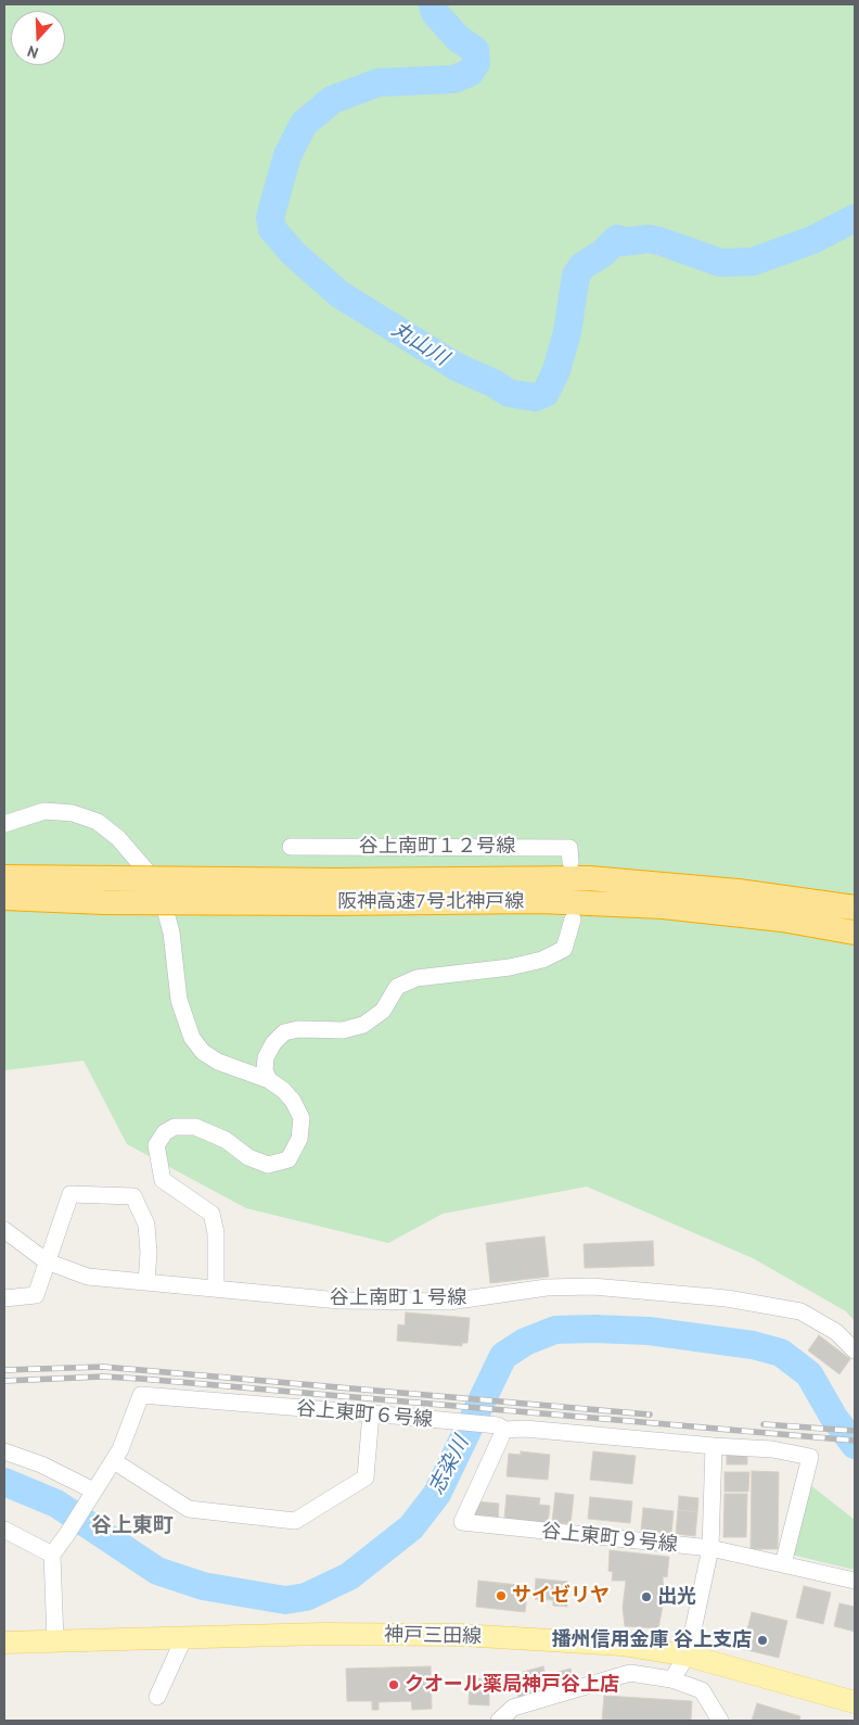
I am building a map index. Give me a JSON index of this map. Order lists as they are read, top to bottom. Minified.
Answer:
{"streets":{"highway":["阪神高速7号北神戸線"],"main road":["神戸三田線"],"street":["谷上南町１２号線","谷上南町１号線","谷上東町６号線","谷上東町９号線"]},"crossings":[["谷上東町６号線","谷上東町９号線"]],"districts":["谷上東町"],"water":["丸山川","志染川"],"places":["サイゼリヤ","出光","播州信用金庫 谷上支店","クオール薬局神戸谷上店"],"north":"bottom"}
